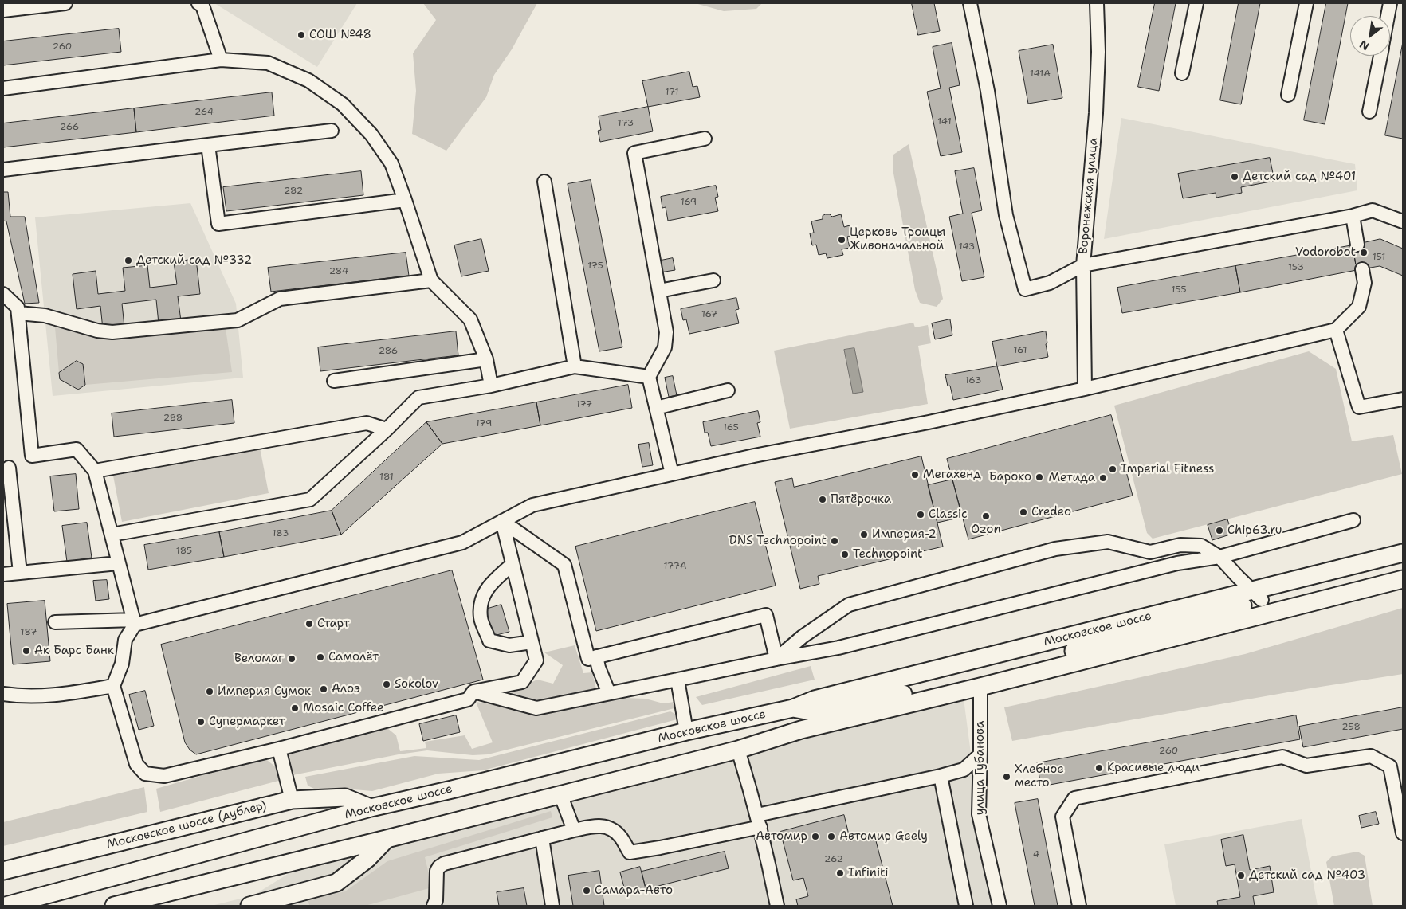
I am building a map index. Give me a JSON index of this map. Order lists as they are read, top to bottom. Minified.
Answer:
{"streets":{"main road":["Московское шоссе","Московское шоссе (дублер)"],"street":["Воронежская улица","улица Губанова"]},"crossings":[["Московское шоссе","улица Губанова"],["Московское шоссе","Московское шоссе (дублер)"]],"places":["СОШ №48","Детский сад №401","Церковь Троицы Живоначальной","Vodorobot","Детский сад №332","Imperial Fitness","Мегахенд","Бароко","Метида","Пятёрочка","Credeo","Classic","Ozon","Chip63.ru","Империя-2","DNS Technopoint","Technopoint","Старт","Ак Барс Банк","Самолёт","Веломаг","Sokolov","Алоэ","Империя Сумок","Mosaic Coffee","Супермаркет","Красивые люди","Хлебное место","Автомир","Автомир Geely","Infiniti","Детский сад №403","Самара-Авто"],"house_numbers":["260","141А","171","264","141","173","266","282","169","143","151","175","153","284","155","167","161","286","163","177","288","179","165","181","183","185","177А","187","258","260","4","262"],"north":"bottom left"}
